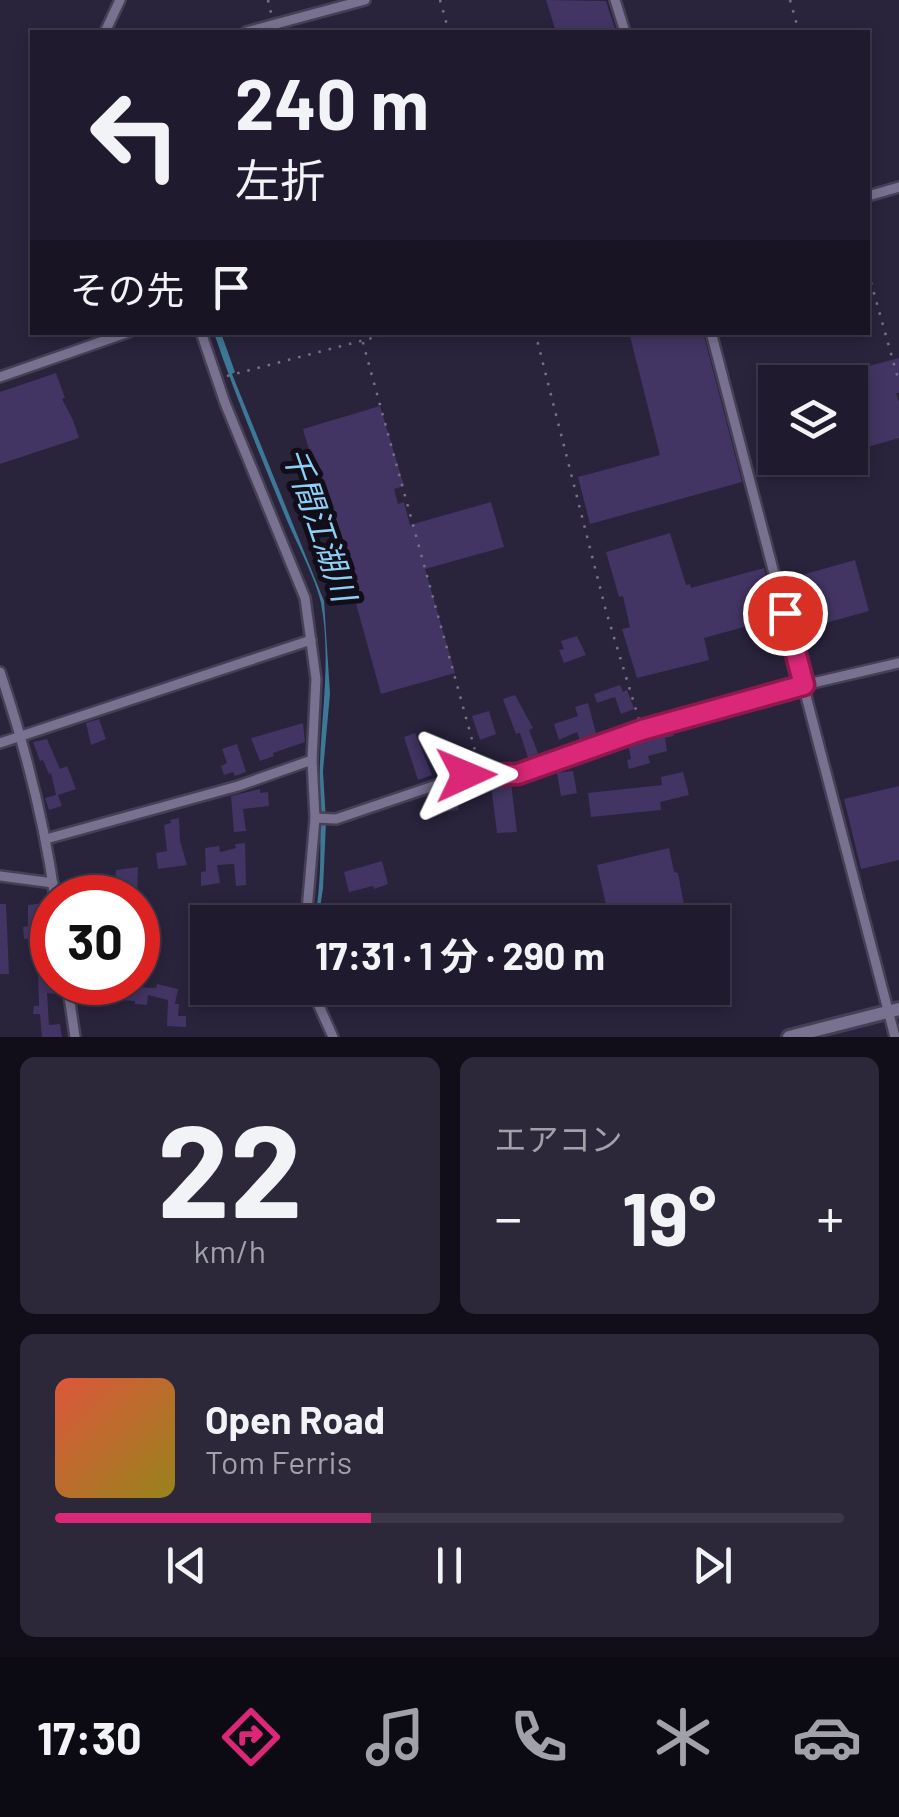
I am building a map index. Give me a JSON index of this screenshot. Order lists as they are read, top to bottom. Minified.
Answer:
{"water":["千間江湖川"],"page":{"turn":["240 m","左折"],"then":"その先","limit":"30","trip":"17:31 · 1 分 · 290 m","tile":[["22","km/h"],"エアコン"],"heat":["−","19°","+"],"song":["Open Road","Tom Ferris"],"tabs":"17:30"}}
